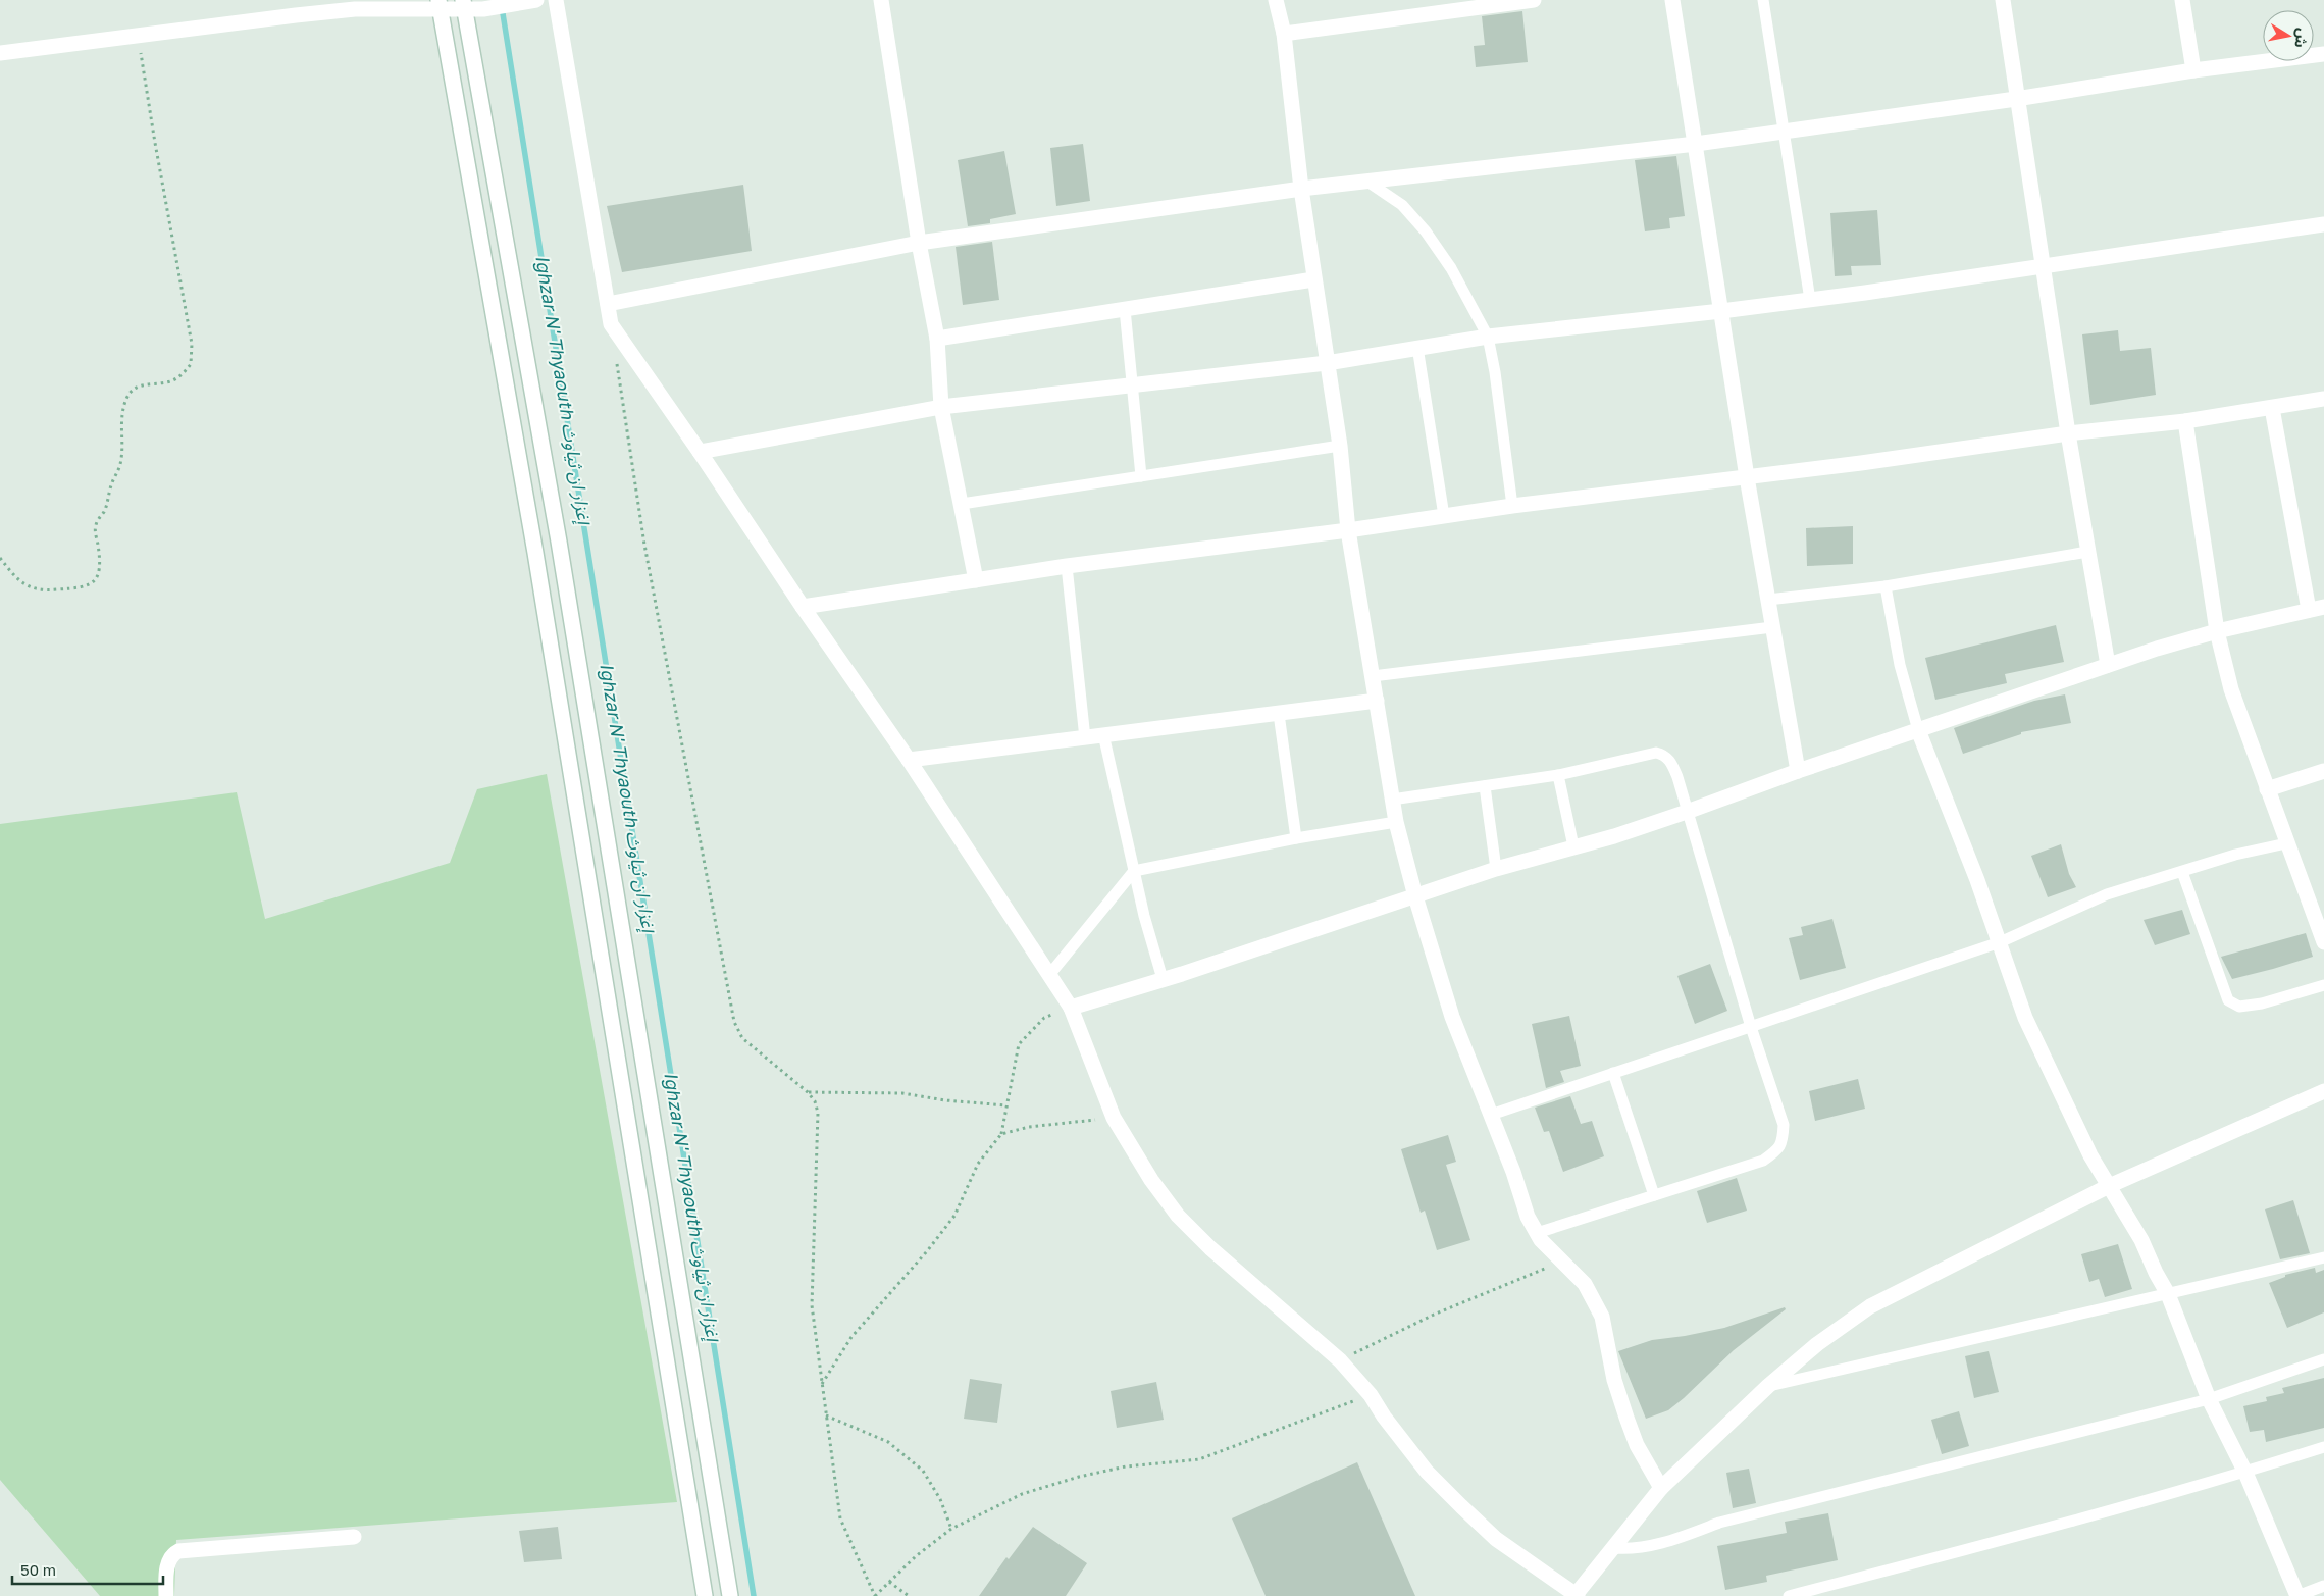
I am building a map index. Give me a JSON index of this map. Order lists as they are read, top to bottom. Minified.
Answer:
{"water":["Ighzar N' Thyaouth إغزار ان ثياوث"],"scale_bar":"50 m","north":"right"}
